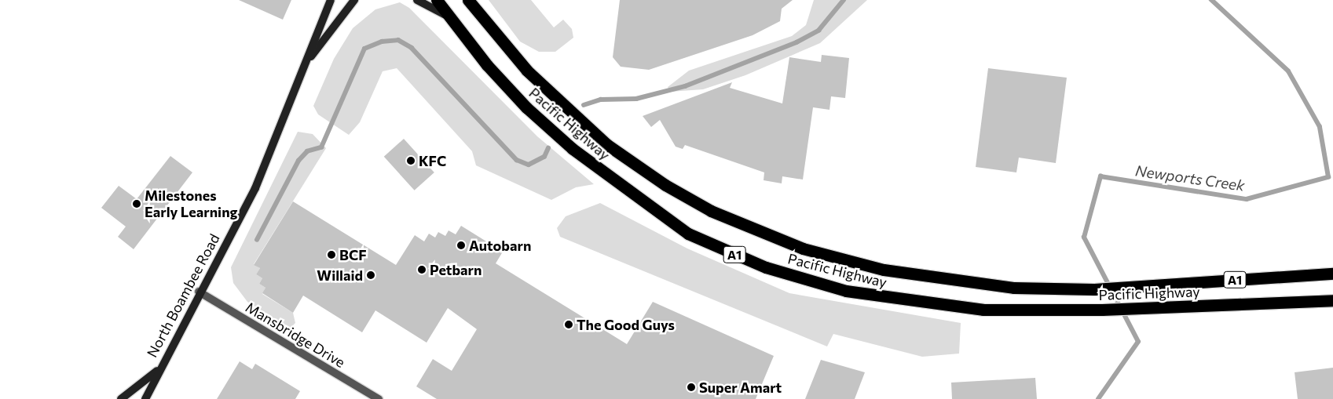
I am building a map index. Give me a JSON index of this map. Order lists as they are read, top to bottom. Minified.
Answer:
{"streets":{"highway":["Pacific Highway","A1"],"street":["North Boambee Road","Mansbridge Drive"]},"crossings":[["North Boambee Road","Mansbridge Drive"]],"water":["Newports Creek"],"places":["KFC","Milestones Early Learning","Autobarn","BCF","Petbarn","Willaid","The Good Guys","Super Amart"]}
